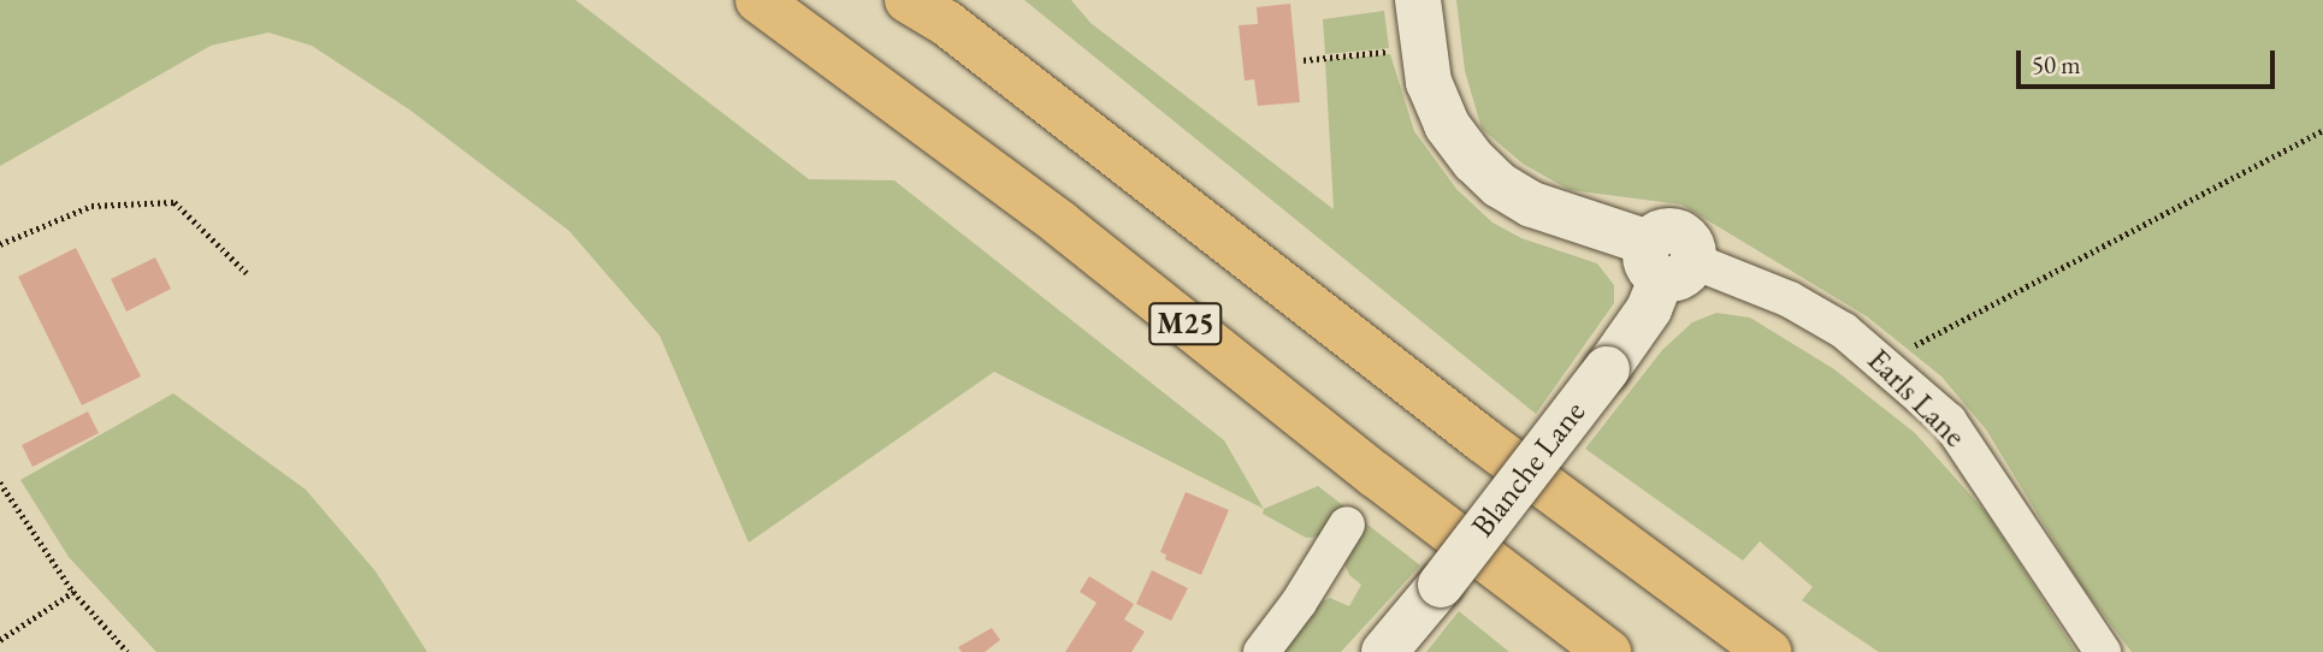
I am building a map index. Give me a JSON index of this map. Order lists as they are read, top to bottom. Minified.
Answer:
{"streets":{"highway":["M25"],"street":["Earls Lane","Blanche Lane"]},"crossings":[["Earls Lane","Blanche Lane"]],"scale_bar":"50 m"}
